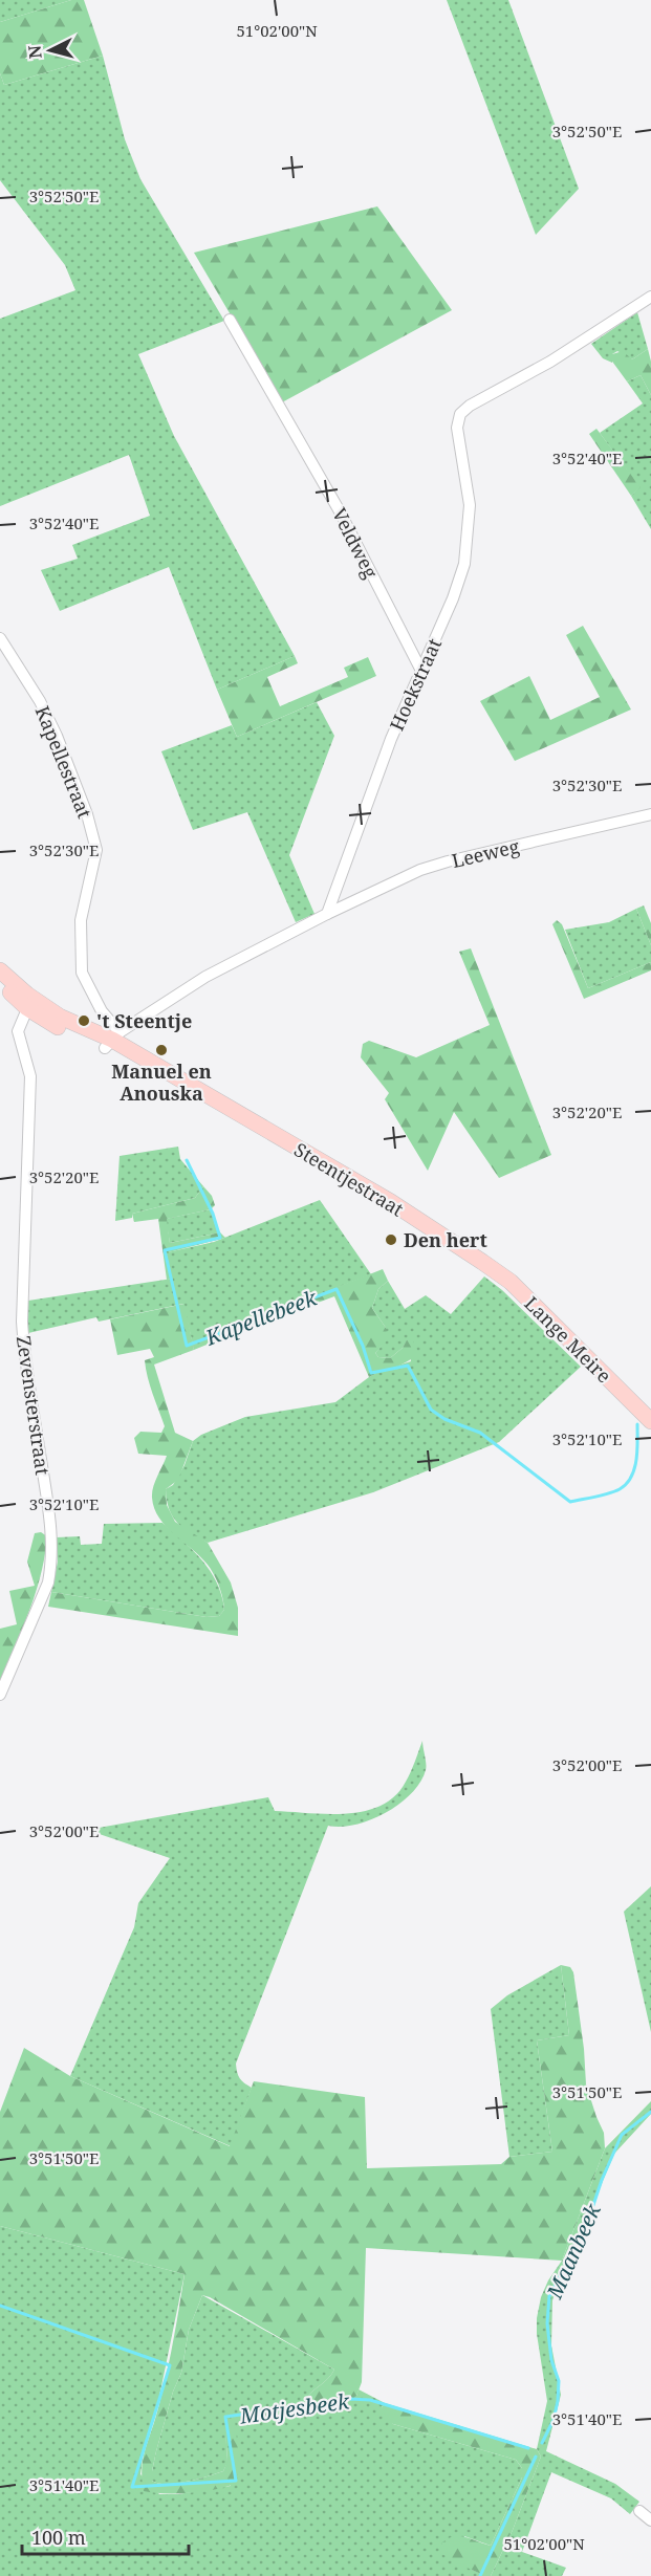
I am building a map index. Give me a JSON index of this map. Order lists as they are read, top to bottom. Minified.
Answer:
{"streets":{"street":["Veldweg","Hoekstraat","Kapellestraat","Leeweg","Steentjestraat","Lange Meire","Zevensterstraat"]},"crossings":[["Veldweg","Hoekstraat"],["Hoekstraat","Leeweg"],["Kapellestraat","Steentjestraat"],["Steentjestraat","Lange Meire"],["Steentjestraat","Zevensterstraat"]],"water":["Kapellebeek","Maanbeek","Motjesbeek"],"places":["'t Steentje","Manuel en Anouska","Den hert"],"scale_bar":"100 m","north":"left","coordinates":["51°02'00\"N","3°52'50\"E","3°52'40\"E","3°52'30\"E","3°52'20\"E","3°52'10\"E","3°52'00\"E","3°51'50\"E","3°51'40\"E"]}
